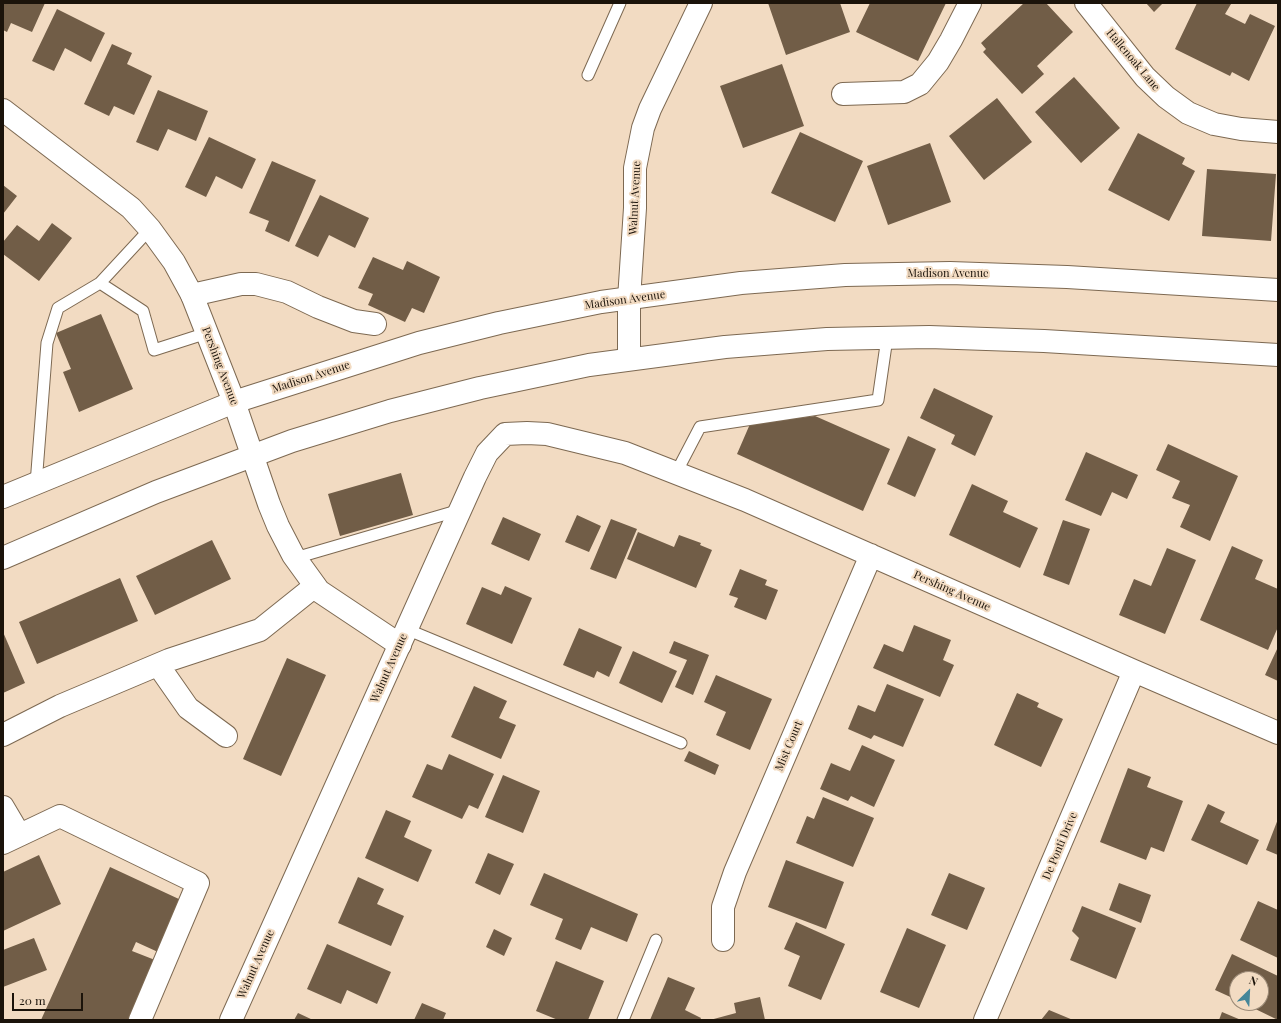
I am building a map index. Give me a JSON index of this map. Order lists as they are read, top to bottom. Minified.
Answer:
{"streets":{"street":["Hallenoak Lane","Walnut Avenue","Madison Avenue","Pershing Avenue","Mist Court","De Ponti Drive"]},"crossings":[["Walnut Avenue","Madison Avenue"],["Walnut Avenue","Pershing Avenue"],["Madison Avenue","Pershing Avenue"],["Pershing Avenue","Mist Court"],["Pershing Avenue","De Ponti Drive"]],"scale_bar":"20 m","north":"top right"}
